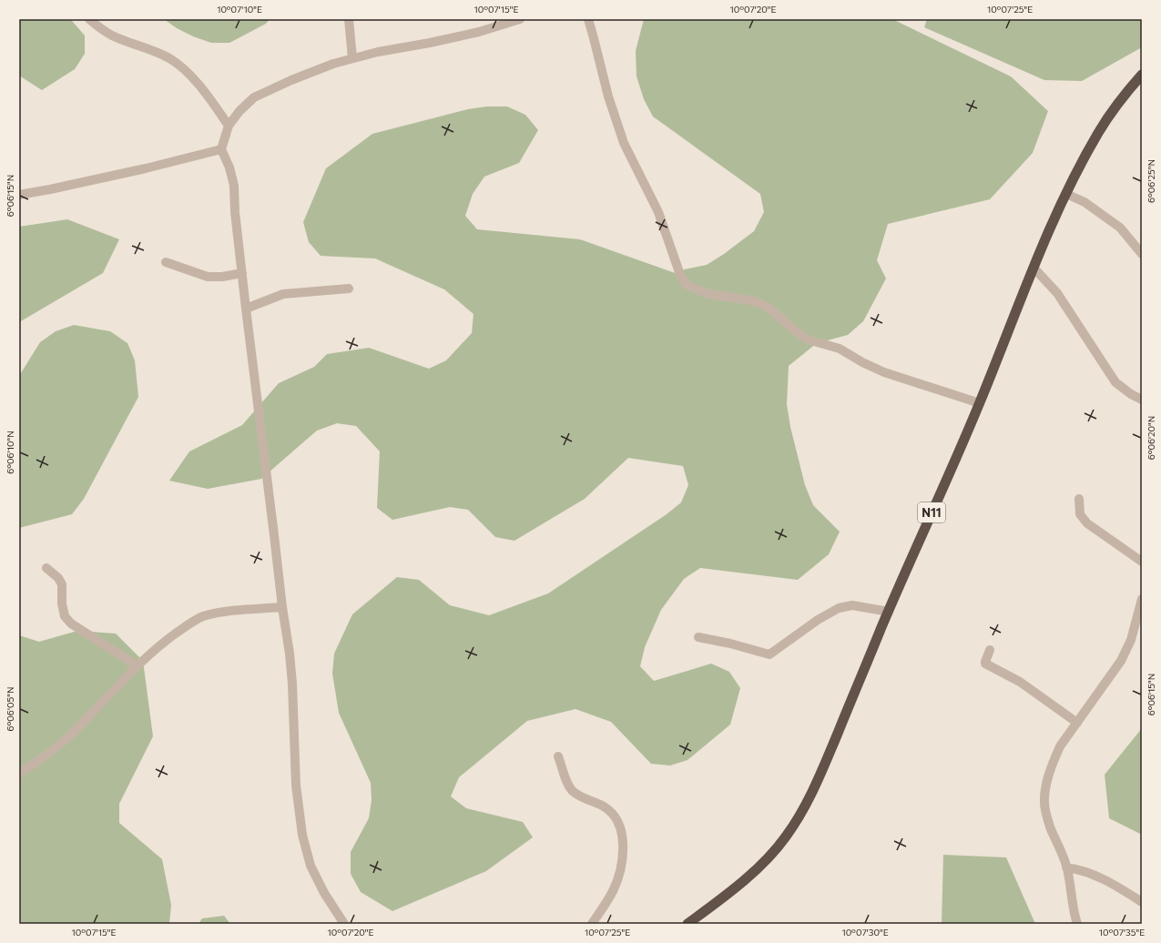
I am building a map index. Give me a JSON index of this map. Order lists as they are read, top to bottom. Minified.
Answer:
{"streets":{"highway":["N11"]},"coordinates":["10°07'10\"E","10°07'15\"E","10°07'20\"E","10°07'25\"E","6°06'25\"N","6°06'15\"N","6°06'20\"N","6°06'10\"N","6°06'05\"N","10°07'30\"E","10°07'35\"E"]}
